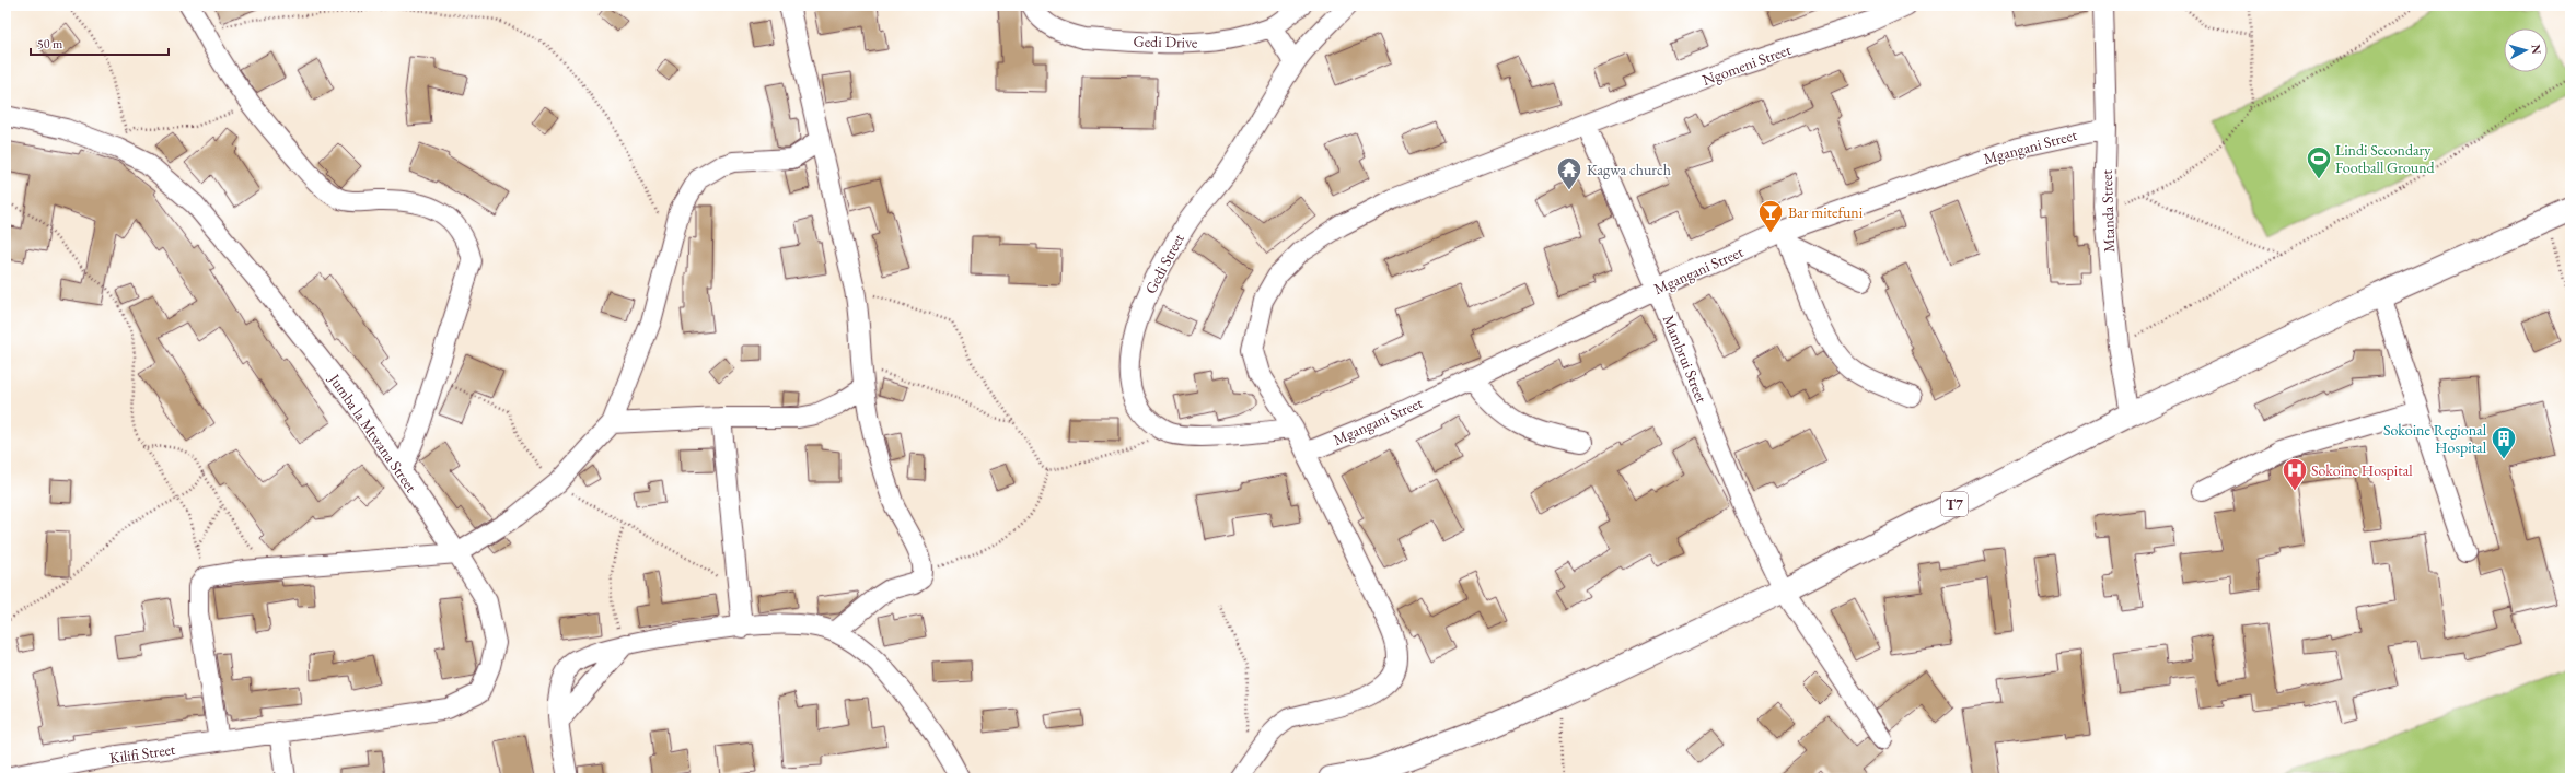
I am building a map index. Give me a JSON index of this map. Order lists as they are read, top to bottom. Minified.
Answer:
{"streets":{"highway":["T7"],"street":["Gedi Drive","Ngomeni Street","Mgangani Street","Mtanda Street","Gedi Street","Mambrui Street","Jumba la Mtwana Street","Kilifi Street"]},"crossings":[["Ngomeni Street","Mgangani Street"],["Ngomeni Street","Gedi Street"],["Ngomeni Street","Mambrui Street"],["Mgangani Street","Mtanda Street"],["Mgangani Street","Mambrui Street"],["Mtanda Street","T7"],["Mambrui Street","T7"],["Jumba la Mtwana Street","Kilifi Street"]],"places":{"sports":["Lindi Secondary Football Ground"],"temple":["Kagwa church"],"bar":["Bar mitefuni"],"building":["Sokoine Regional Hospital"],"hospital":["Sokoine Hospital"]},"scale_bar":"50 m","north":"right"}
